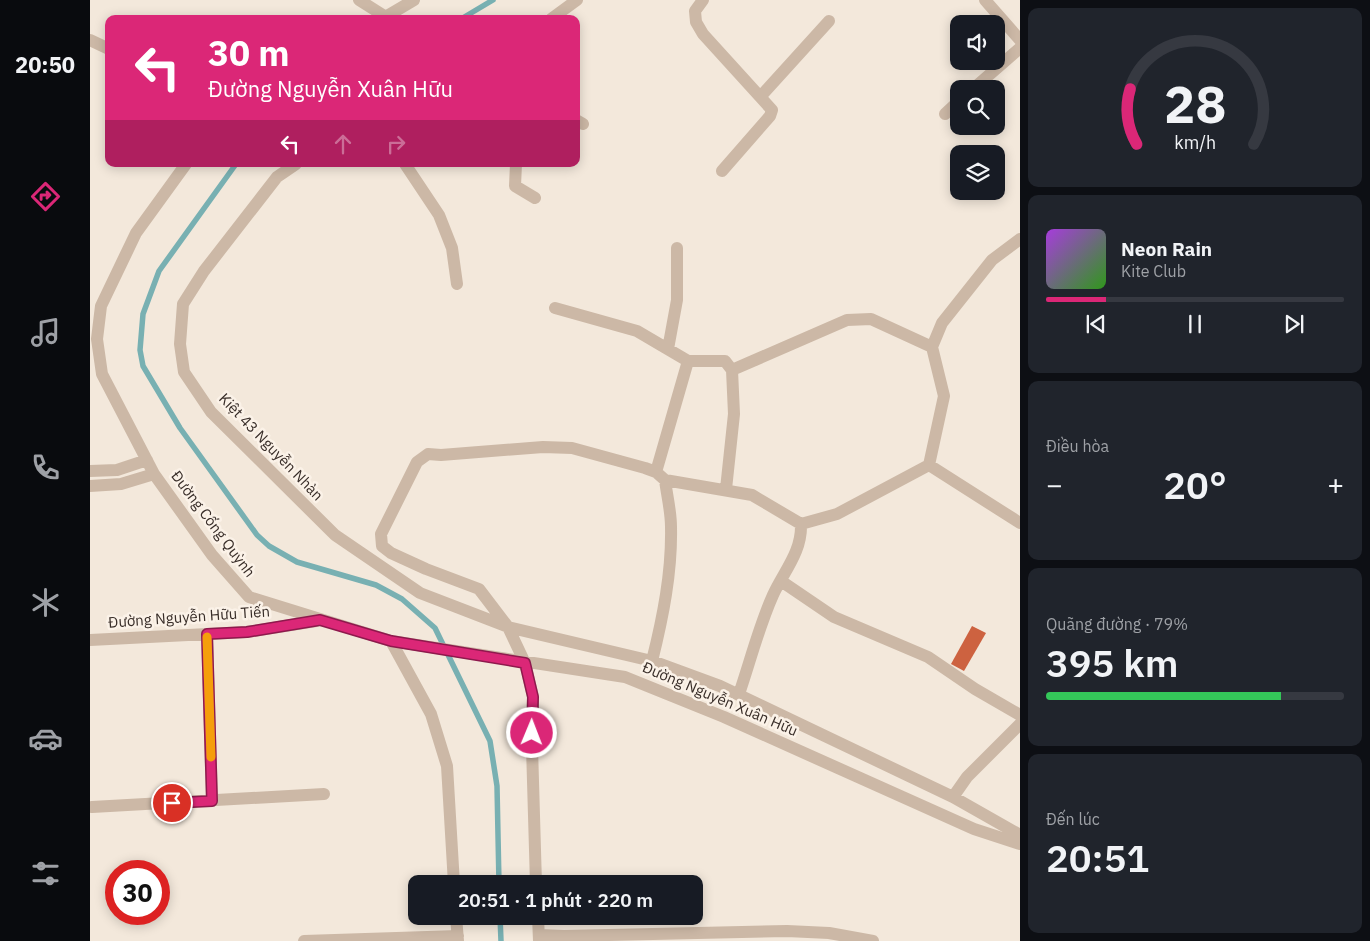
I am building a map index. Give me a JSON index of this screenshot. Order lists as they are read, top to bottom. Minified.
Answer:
{"streets":{"street":["Kiệt 43 Nguyễn Nhàn","Đường Cống Quỳnh","Đường Nguyễn Hữu Tiến","Đường Nguyễn Xuân Hữu"]},"crossings":[["Kiệt 43 Nguyễn Nhàn","Đường Nguyễn Xuân Hữu"],["Đường Cống Quỳnh","Đường Nguyễn Hữu Tiến"],["Đường Cống Quỳnh","Đường Nguyễn Xuân Hữu"]],"page":{"tabs":"20:50","turn":["30 m","Đường Nguyễn Xuân Hữu"],"song":["Neon Rain","Kite Club"],"tile":["Điều hòa",["Quãng đường · 79%","395 km"],["Đến lúc","20:51"]],"heat":["−","20°","+"],"limit":"30","trip":"20:51 · 1 phút · 220 m","gauge":["28","km/h"]}}
